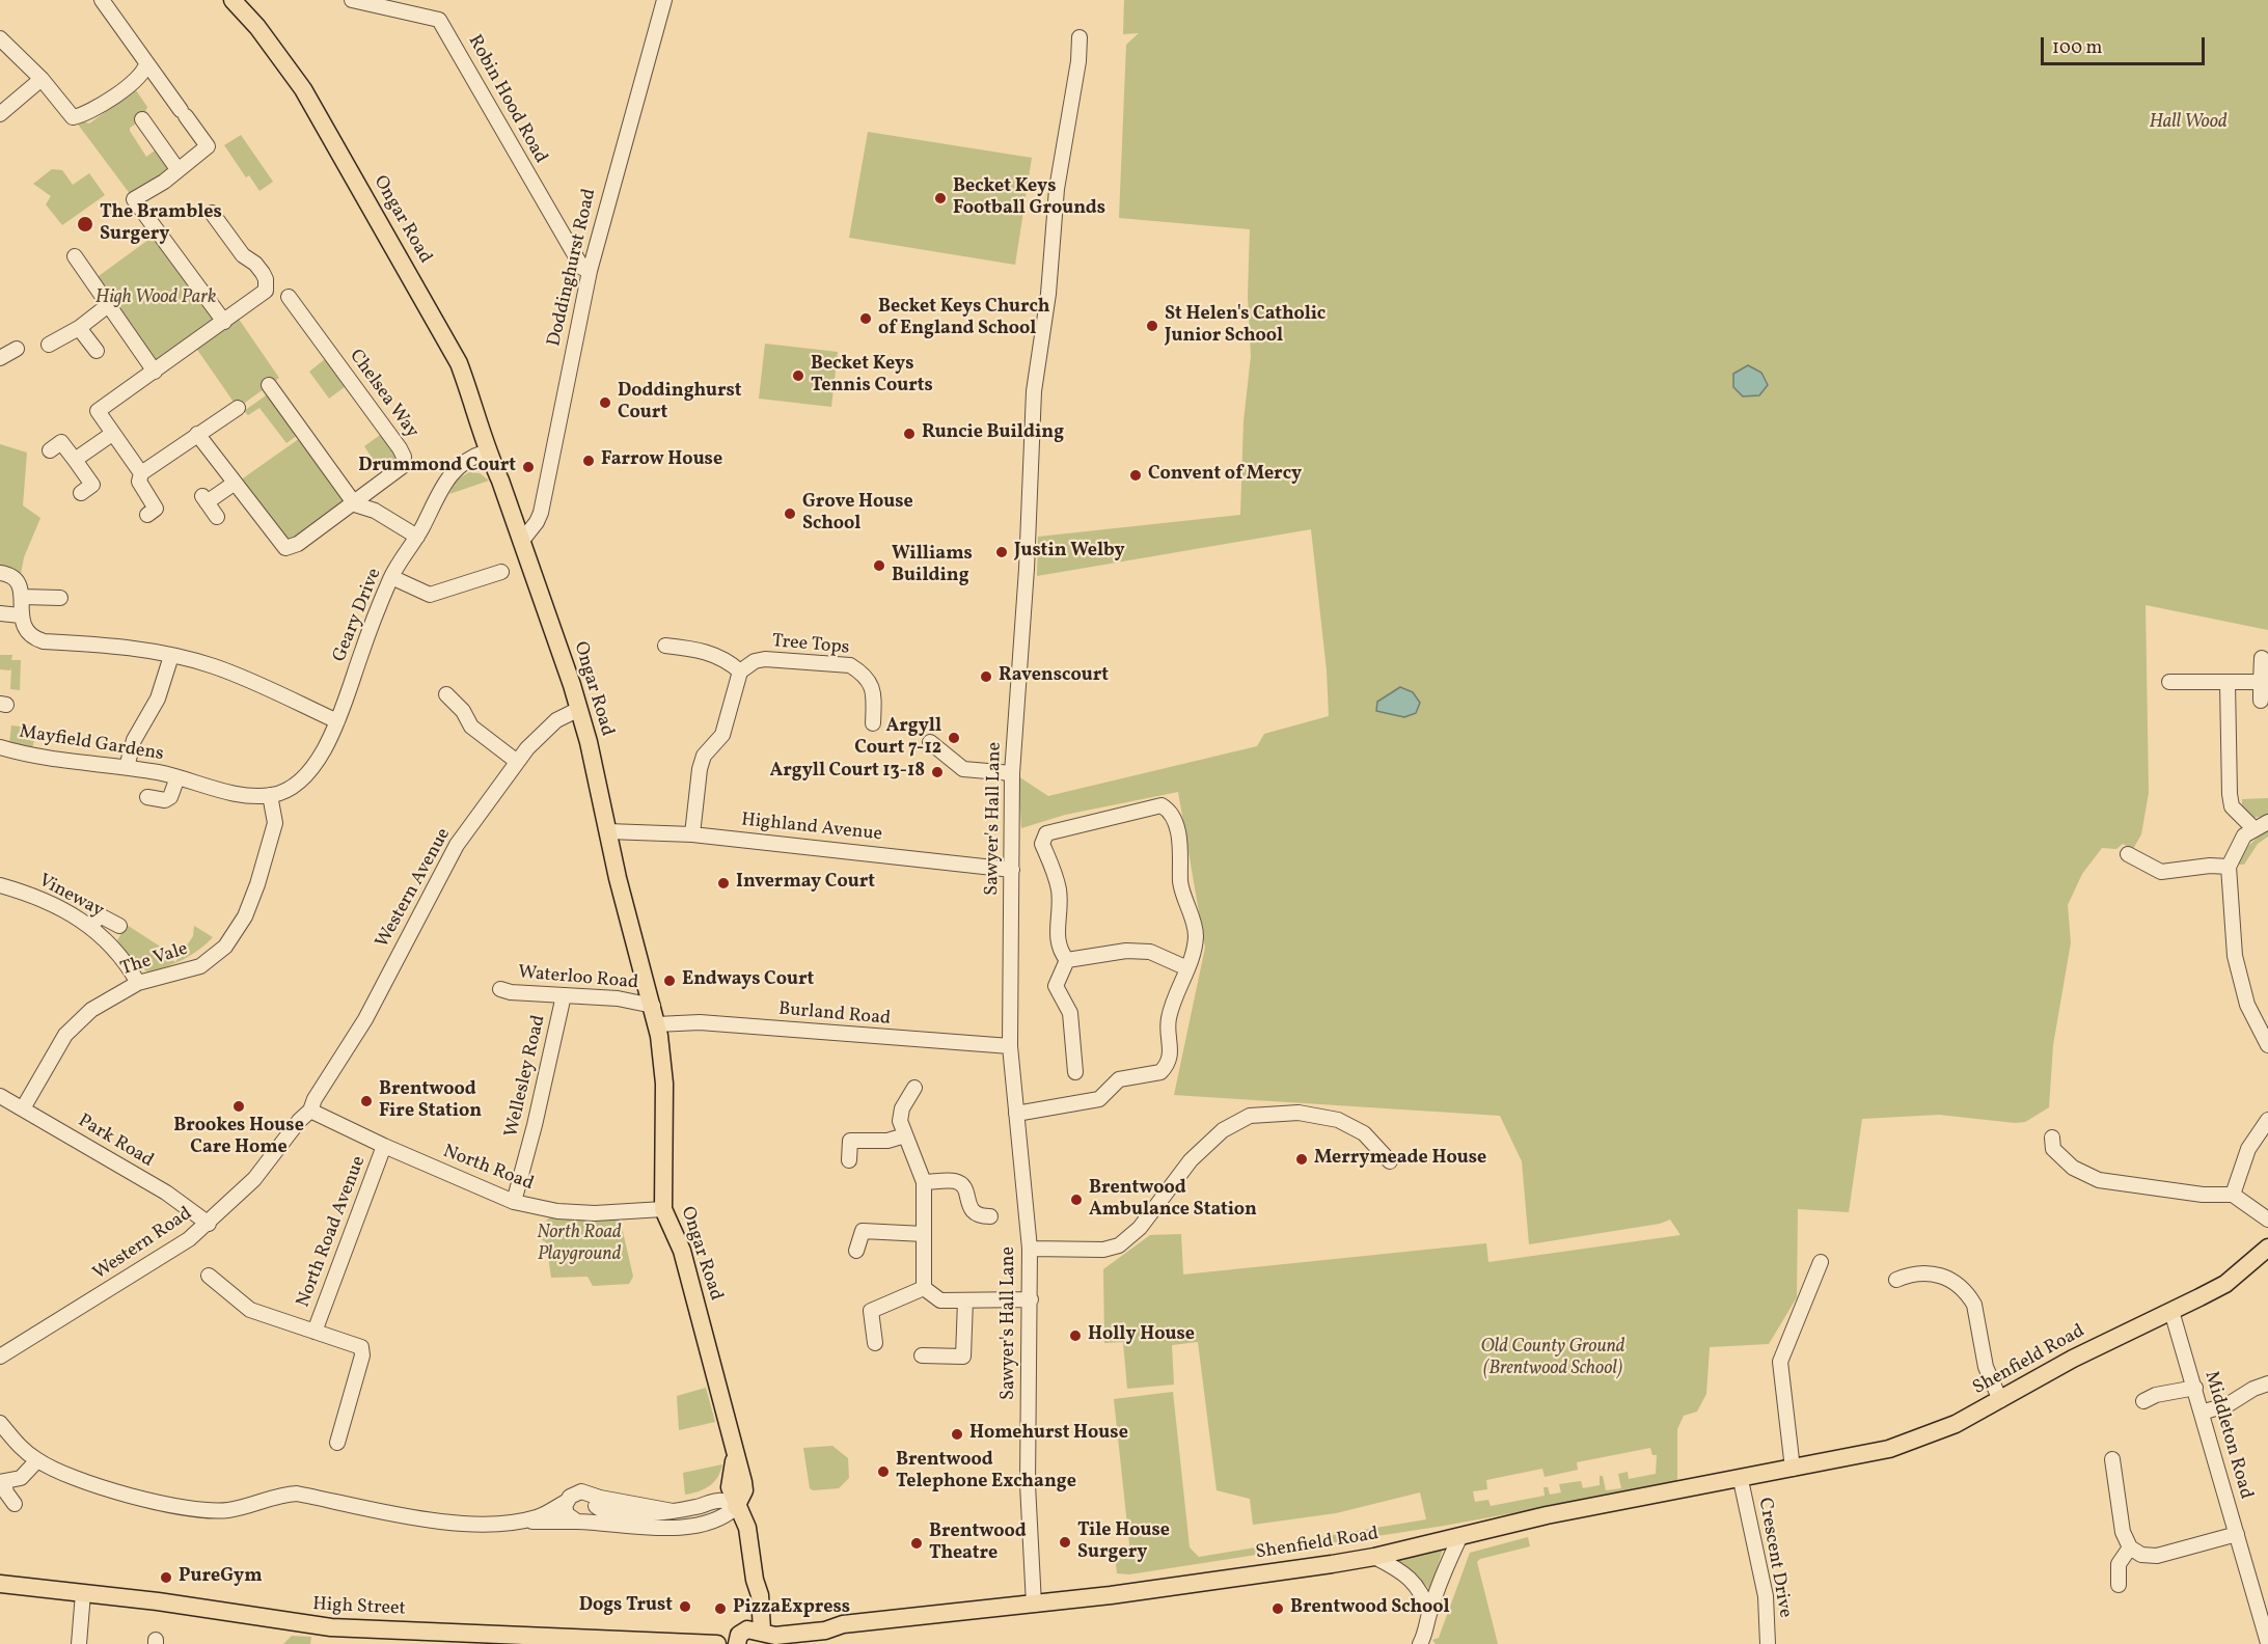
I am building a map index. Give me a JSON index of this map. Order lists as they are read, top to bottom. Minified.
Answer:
{"streets":{"main road":["Ongar Road","Shenfield Road","High Street"],"street":["Robin Hood Road","Doddinghurst Road","Chelsea Way","Geary Drive","Tree Tops","Mayfield Gardens","Sawyer's Hall Lane","Highland Avenue","Western Avenue","Vineway","The Vale","Waterloo Road","Burland Road","Wellesley Road","Park Road","North Road","North Road Avenue","Western Road","Middleton Road","Crescent Drive"]},"crossings":[["Robin Hood Road","Doddinghurst Road"],["Ongar Road","Doddinghurst Road"],["Ongar Road","Geary Drive"],["Ongar Road","Highland Avenue"],["Ongar Road","Western Avenue"],["Ongar Road","Waterloo Road"],["Ongar Road","Burland Road"],["Ongar Road","North Road"],["Geary Drive","Mayfield Gardens"],["Geary Drive","The Vale"],["Mayfield Gardens","The Vale"],["Sawyer's Hall Lane","Highland Avenue"],["Sawyer's Hall Lane","Burland Road"],["Sawyer's Hall Lane","Shenfield Road"],["Western Avenue","North Road"],["Western Avenue","Western Road"],["Vineway","The Vale"],["The Vale","Park Road"],["Waterloo Road","Wellesley Road"],["Wellesley Road","North Road"],["Park Road","Western Road"],["North Road","North Road Avenue"],["North Road","Western Road"],["Shenfield Road","Middleton Road"],["Shenfield Road","Crescent Drive"]],"parks":["Hall Wood","High Wood Park","North Road Playground","Old County Ground (Brentwood School)"],"places":["Becket Keys Football Grounds","The Brambles Surgery","Becket Keys Church of England School","St Helen's Catholic Junior School","Becket Keys Tennis Courts","Doddinghurst Court","Runcie Building","Farrow House","Drummond Court","Convent of Mercy","Grove House School","Justin Welby","Williams Building","Ravenscourt","Argyll Court 7-12","Argyll Court 13-18","Invermay Court","Endways Court","Brentwood Fire Station","Brookes House Care Home","Merrymeade House","Brentwood Ambulance Station","Holly House","Homehurst House","Brentwood Telephone Exchange","Tile House Surgery","Brentwood Theatre","PureGym","Dogs Trust","PizzaExpress","Brentwood School"],"scale_bar":"100 m"}
